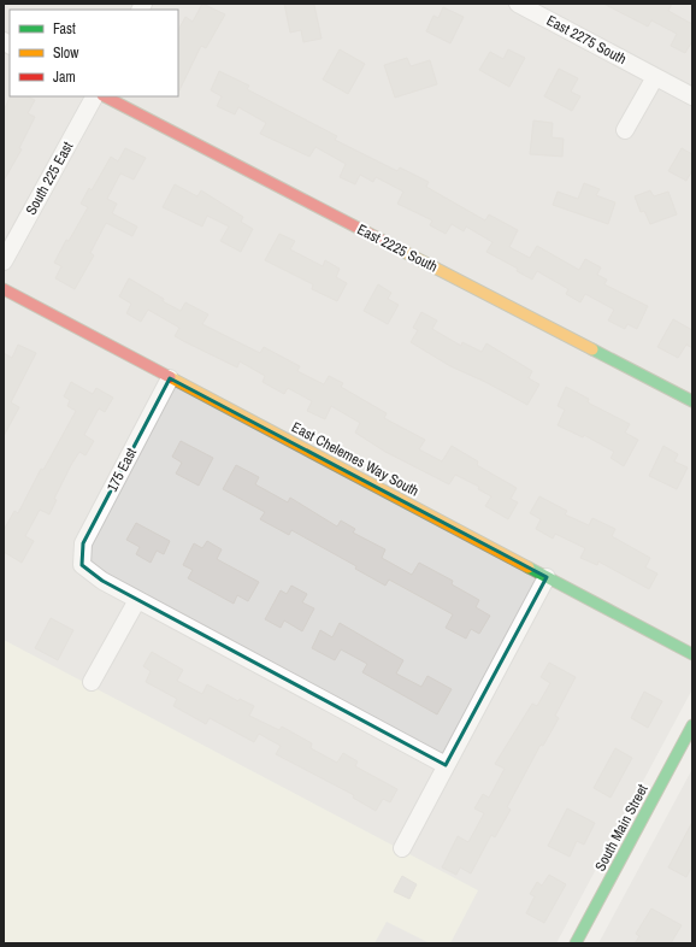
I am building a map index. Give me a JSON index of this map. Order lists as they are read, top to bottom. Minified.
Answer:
{"streets":{"street":["East 2275 South","South 225 East","East 2225 South","East Chelemes Way South","175 East","South Main Street"]},"crossings":[["East Chelemes Way South","175 East"]],"legend":["Fast","Slow","Jam"]}
